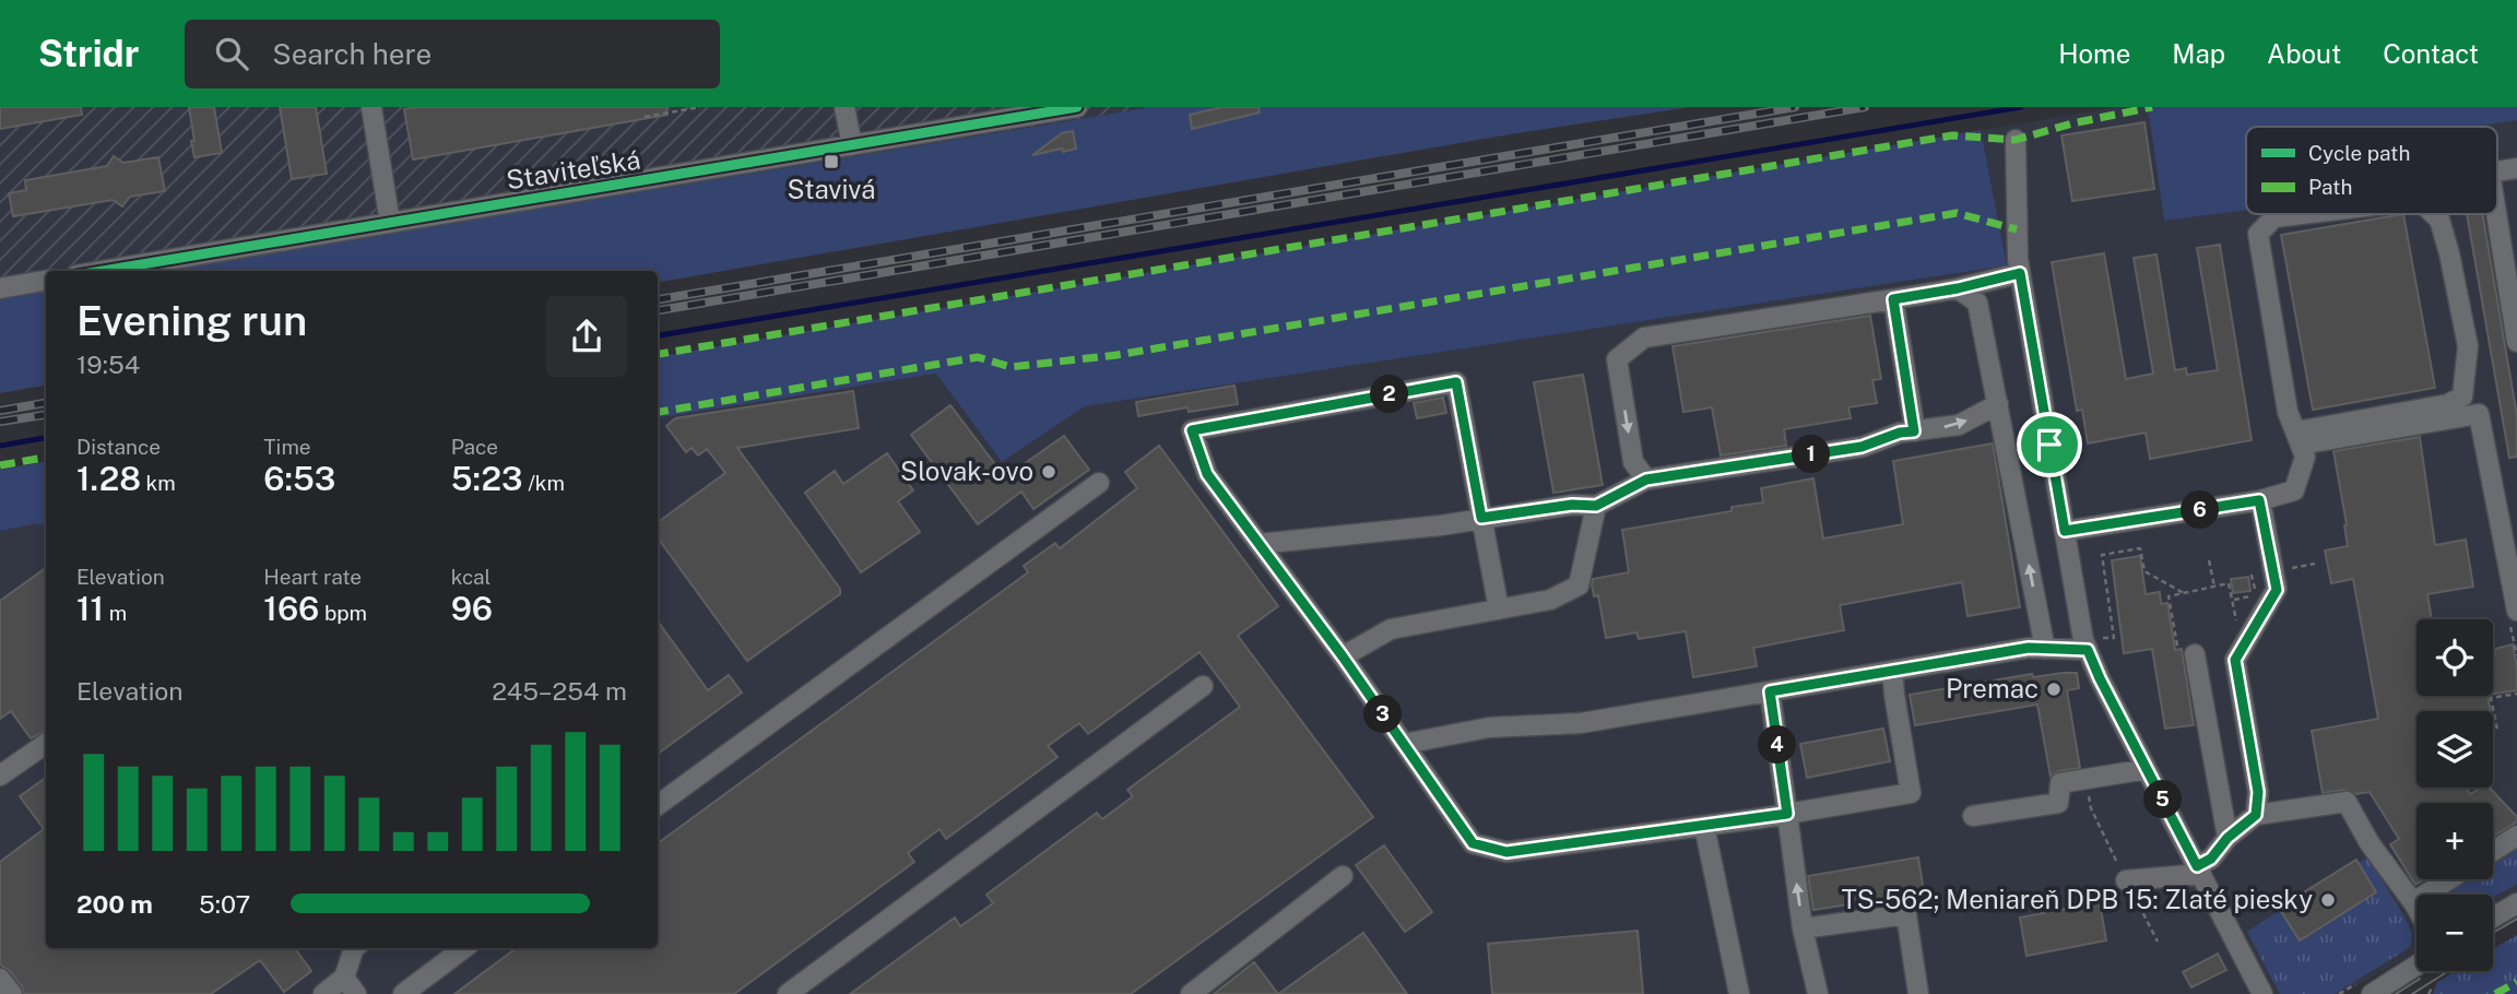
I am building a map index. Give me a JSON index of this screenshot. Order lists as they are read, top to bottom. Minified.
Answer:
{"streets":{"street":["Staviteľská"]},"places":{"transit":["Stavivá"],"other":["Slovak-ovo","Premac","TS-562; Meniareň DPB 15: Zlaté piesky"]},"legend":["Cycle path","Path"],"page":{"header":"Stridr","search":"Search here","nav":["Home","Map","About","Contact"],"heading":["Evening run","19:54"],"pins":["2","1","6","3","4","5"],"stats":[["Distance","1.28 km"],["Time","6:53"],["Pace","5:23 /km"],["Elevation","11 m"],["Heart rate","166 bpm"],["kcal","96"]],"map_buttons":["+","−"],"chart":["Elevation","245–254 m"],"list":[{"name":"200 m","note":"5:07"}]}}
